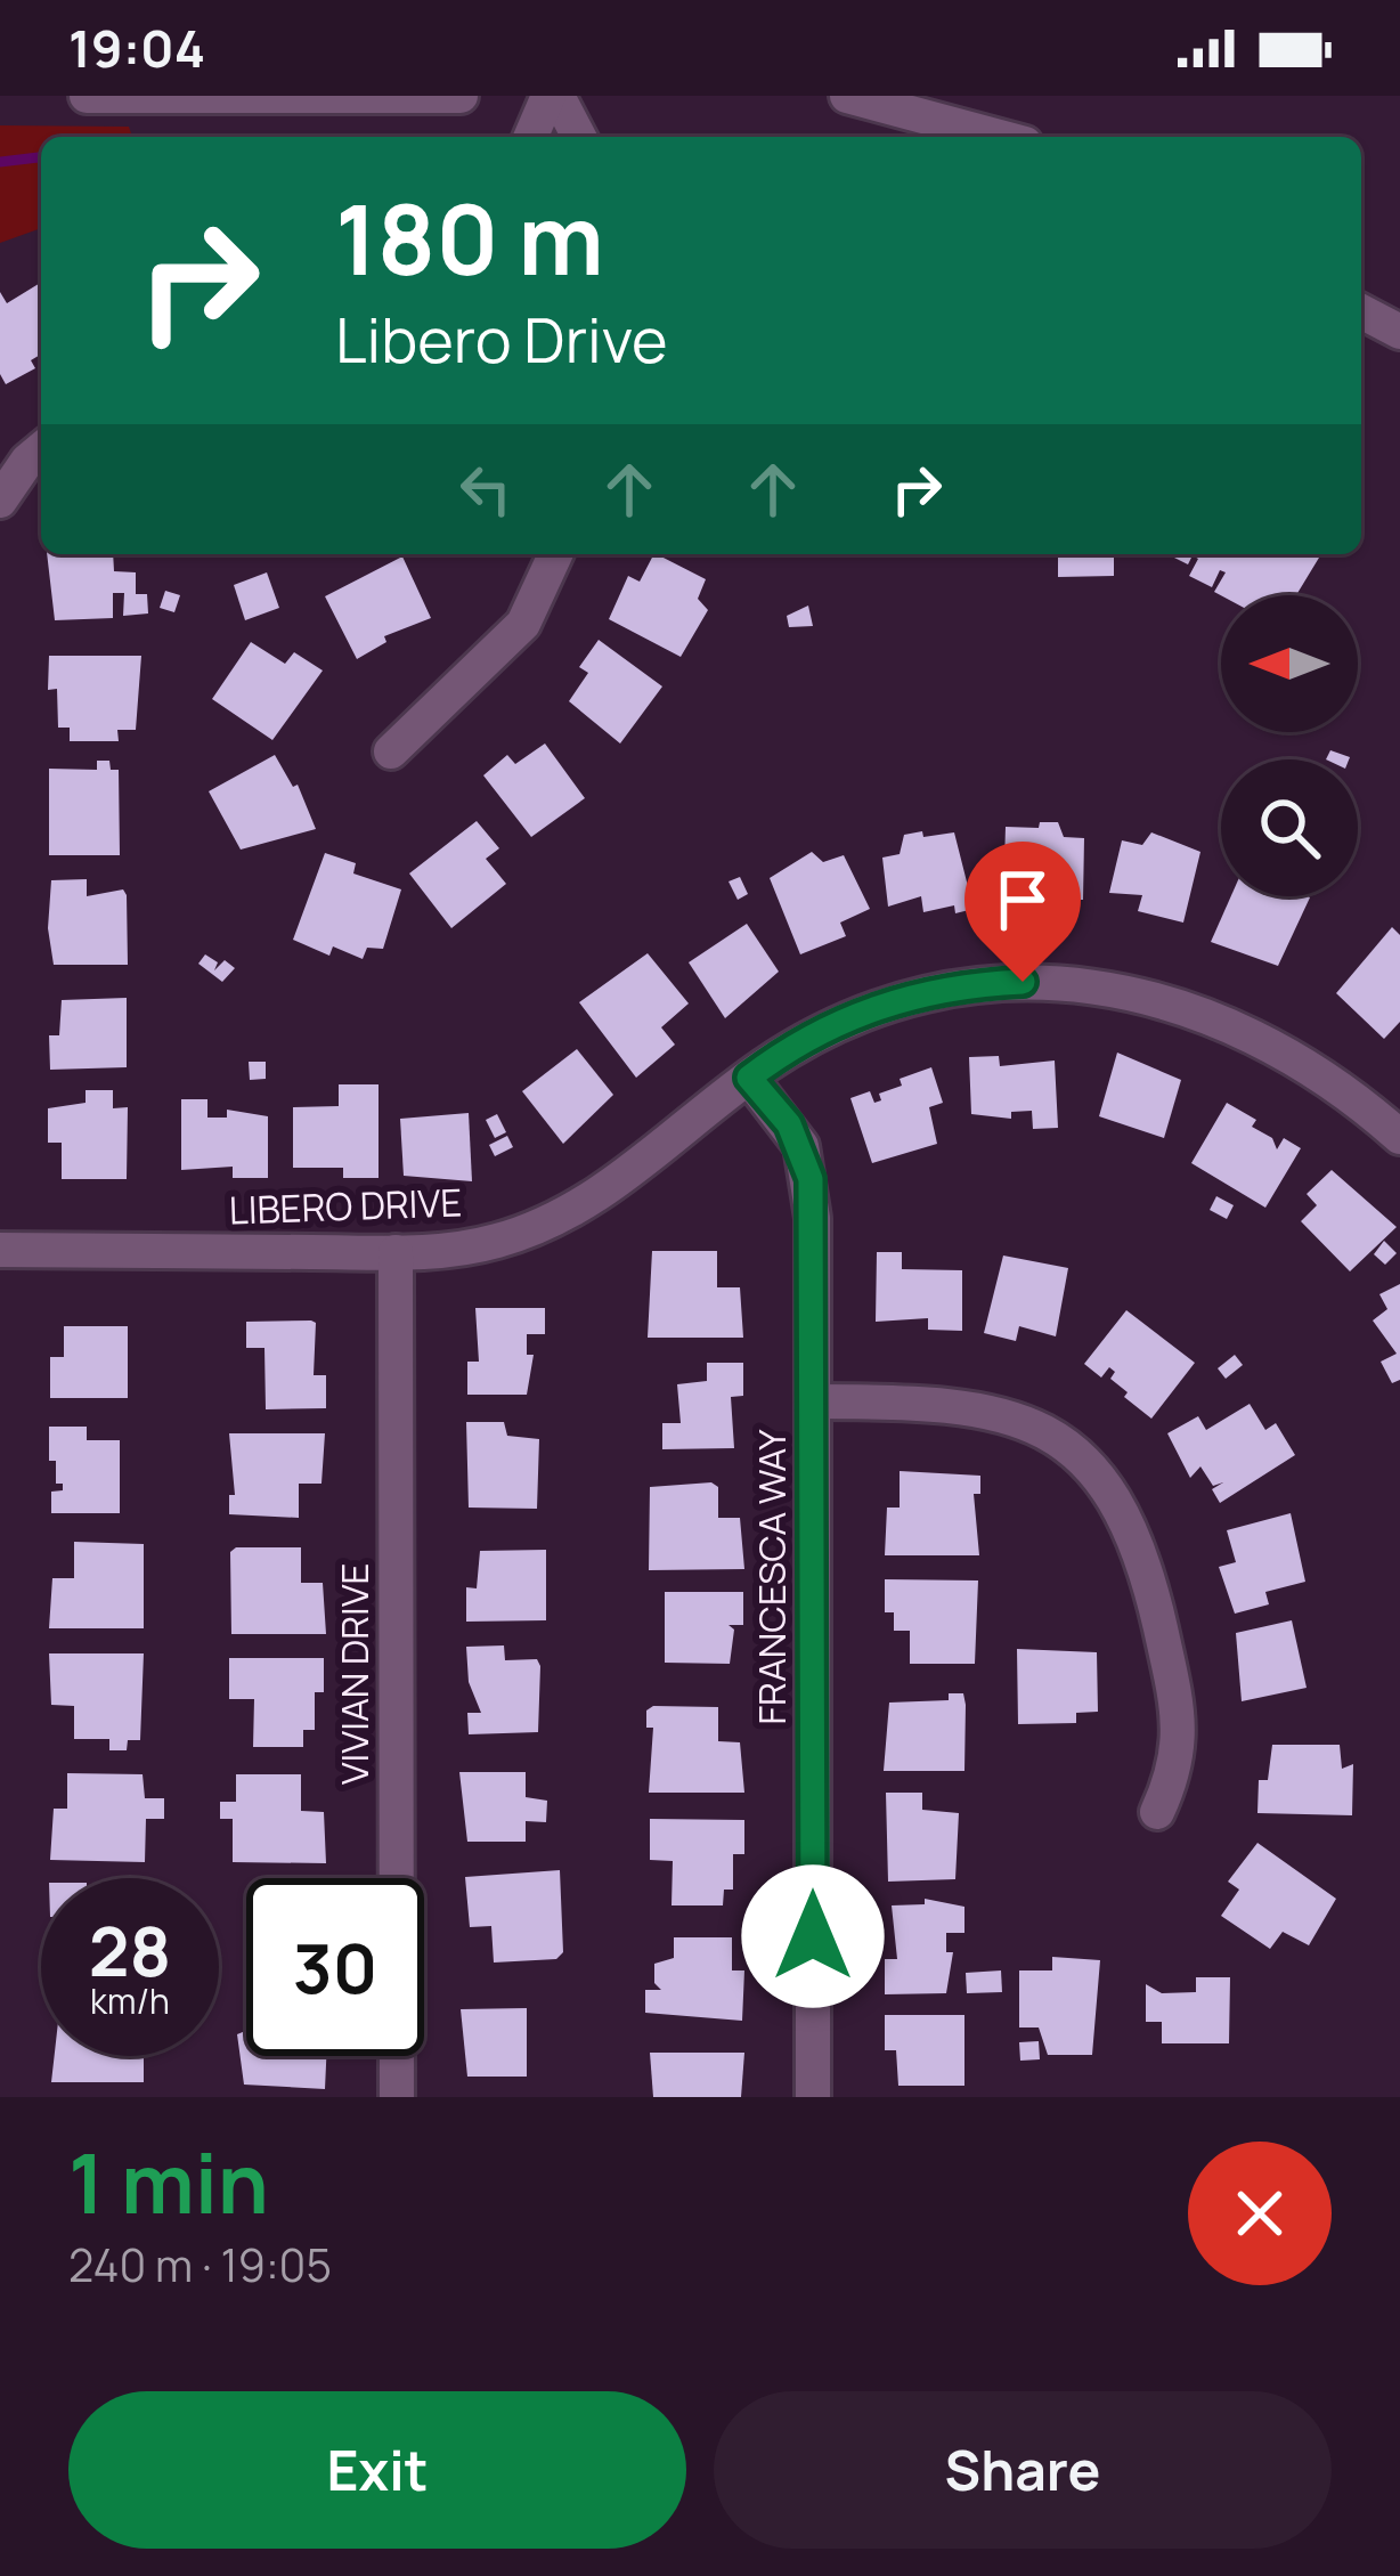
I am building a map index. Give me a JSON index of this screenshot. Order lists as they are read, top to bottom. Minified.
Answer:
{"streets":{"street":["LIBERO DRIVE","FRANCESCA WAY","VIVIAN DRIVE"]},"crossings":[["LIBERO DRIVE","FRANCESCA WAY"],["LIBERO DRIVE","VIVIAN DRIVE"]],"north":"left","page":{"status":"19:04","turn":["180 m","Libero Drive"],"speed":"28 km/h","limit":"30","heading":["1 min","240 m · 19:05"],"buttons":["Exit","Share"]}}
